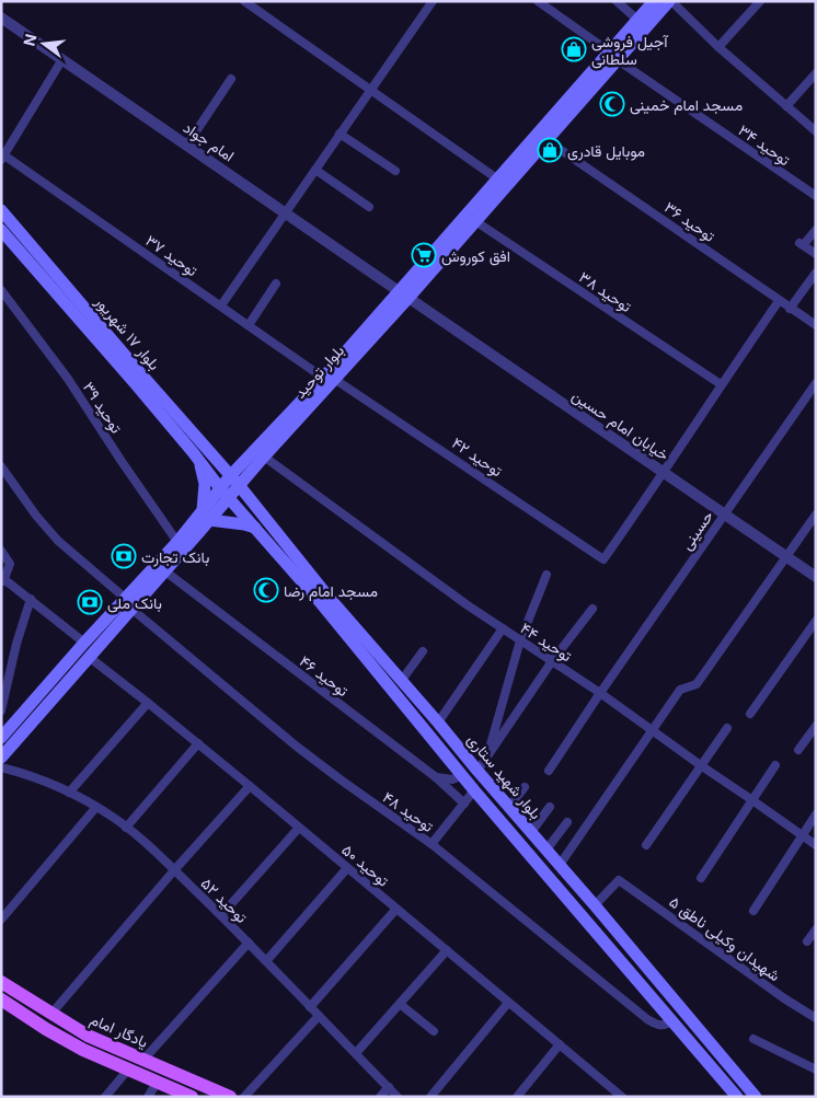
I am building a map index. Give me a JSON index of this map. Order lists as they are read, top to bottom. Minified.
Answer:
{"streets":{"main road":["بلوار ۱۷ شهریور","بلوار توحید","بلوار شهید ستاری","یادگار امام"],"street":["امام جواد","توحید ۳۴","توحید ۳۶","توحید ۳۷","توحید ۳۸","توحید ۳۹","خیابان امام حسین","توحید ۴۲","حسینی","توحید ۴۴","توحید ۴۶","توحید ۴۸","توحید ۵۰","توحید ۵۲","شهیدان وکیلی ناطق ۵"]},"crossings":[["امام جواد","بلوار توحید"],["امام جواد","خیابان امام حسین"],["توحید ۳۴","بلوار توحید"],["توحید ۳۶","بلوار توحید"],["توحید ۳۷","بلوار توحید"],["توحید ۳۷","توحید ۴۲"],["توحید ۳۸","بلوار توحید"],["بلوار ۱۷ شهریور","بلوار توحید"],["بلوار ۱۷ شهریور","بلوار شهید ستاری"],["بلوار توحید","توحید ۳۹"],["بلوار توحید","خیابان امام حسین"],["بلوار توحید","توحید ۴۲"],["بلوار توحید","توحید ۴۴"],["بلوار توحید","توحید ۴۶"],["بلوار توحید","بلوار شهید ستاری"],["بلوار توحید","توحید ۴۸"],["بلوار توحید","توحید ۵۰"],["خیابان امام حسین","توحید ۴۲"],["خیابان امام حسین","حسینی"],["حسینی","توحید ۴۴"],["بلوار شهید ستاری","توحید ۴۸"],["بلوار شهید ستاری","شهیدان وکیلی ناطق ۵"]],"places":{"shop":["آجیل فروشی سلطانی","موبایل قادری"],"mosque":["مسجد امام خمینی","مسجد امام رضا"],"supermarket":["افق کوروش"],"bank":["بانک تجارت","بانک ملی"]},"north":"left"}
